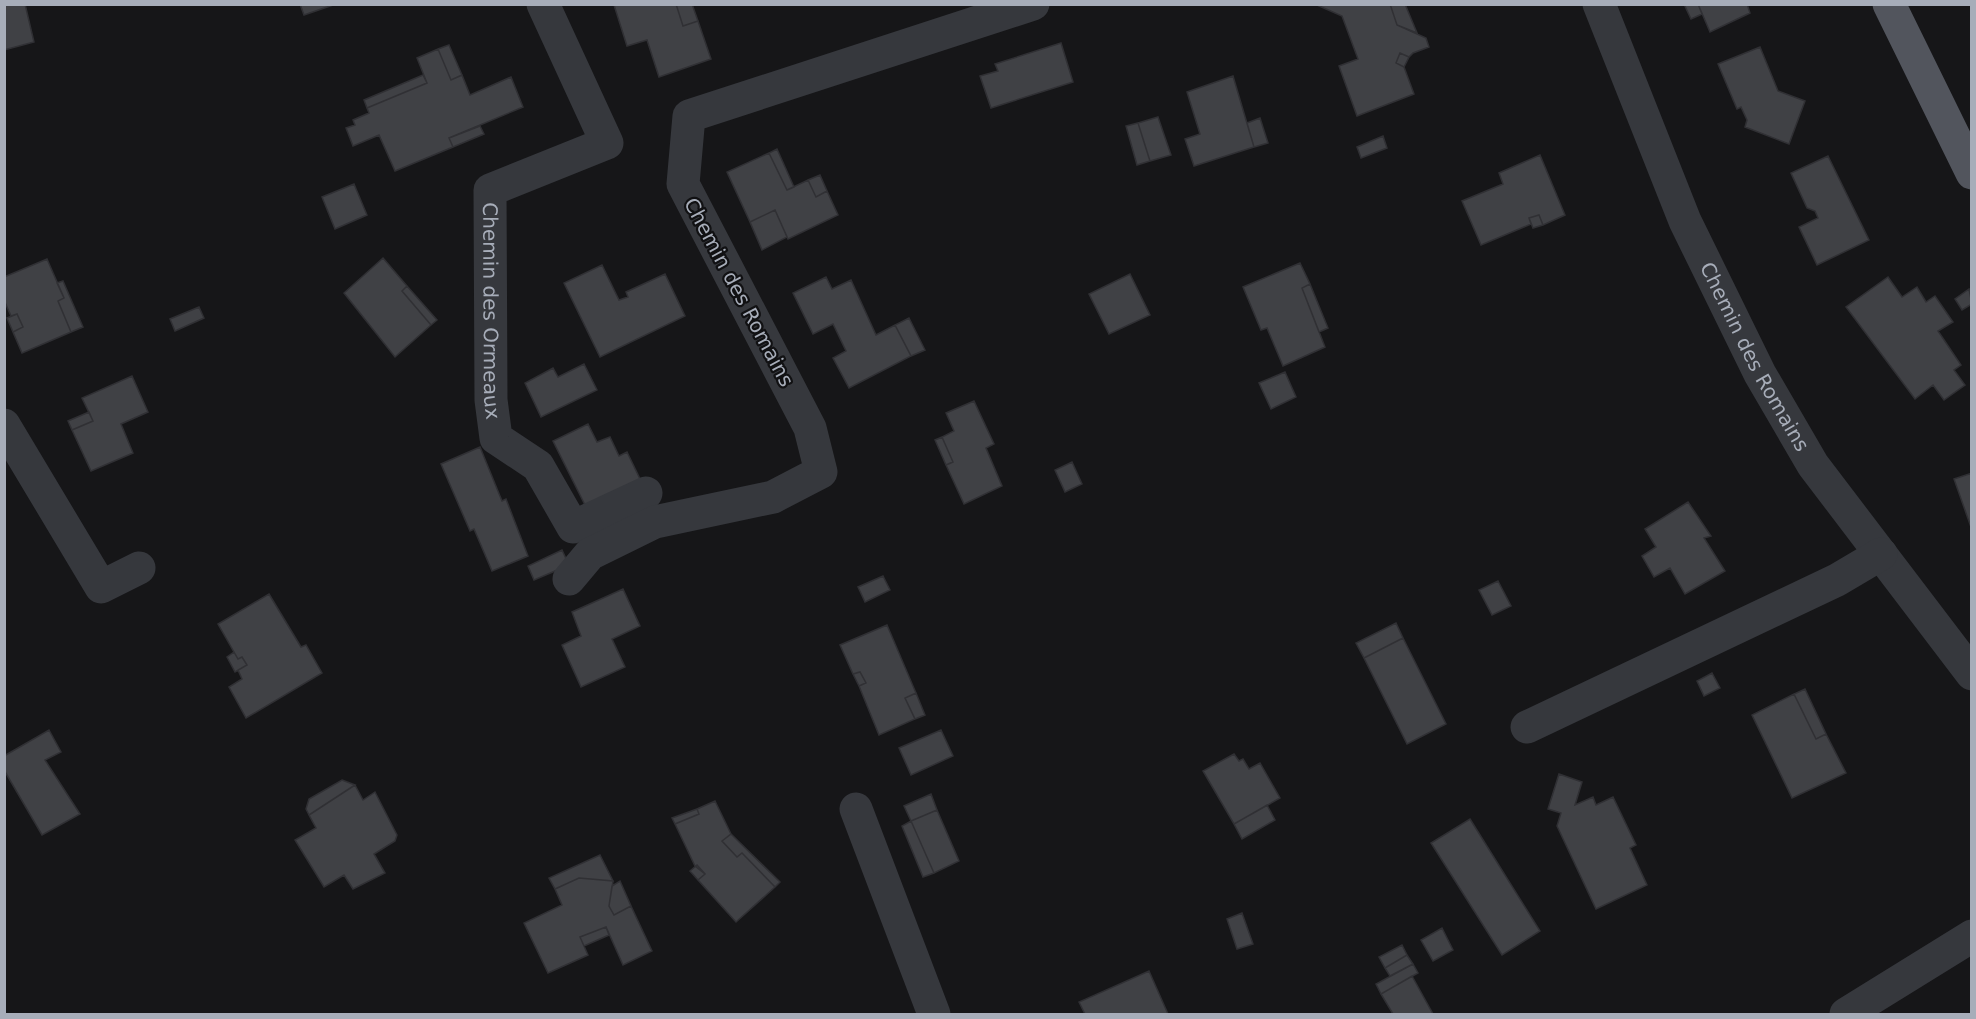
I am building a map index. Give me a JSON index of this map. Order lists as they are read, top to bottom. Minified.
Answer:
{"streets":{"street":["Chemin des Romains","Chemin des Ormeaux"]}}
